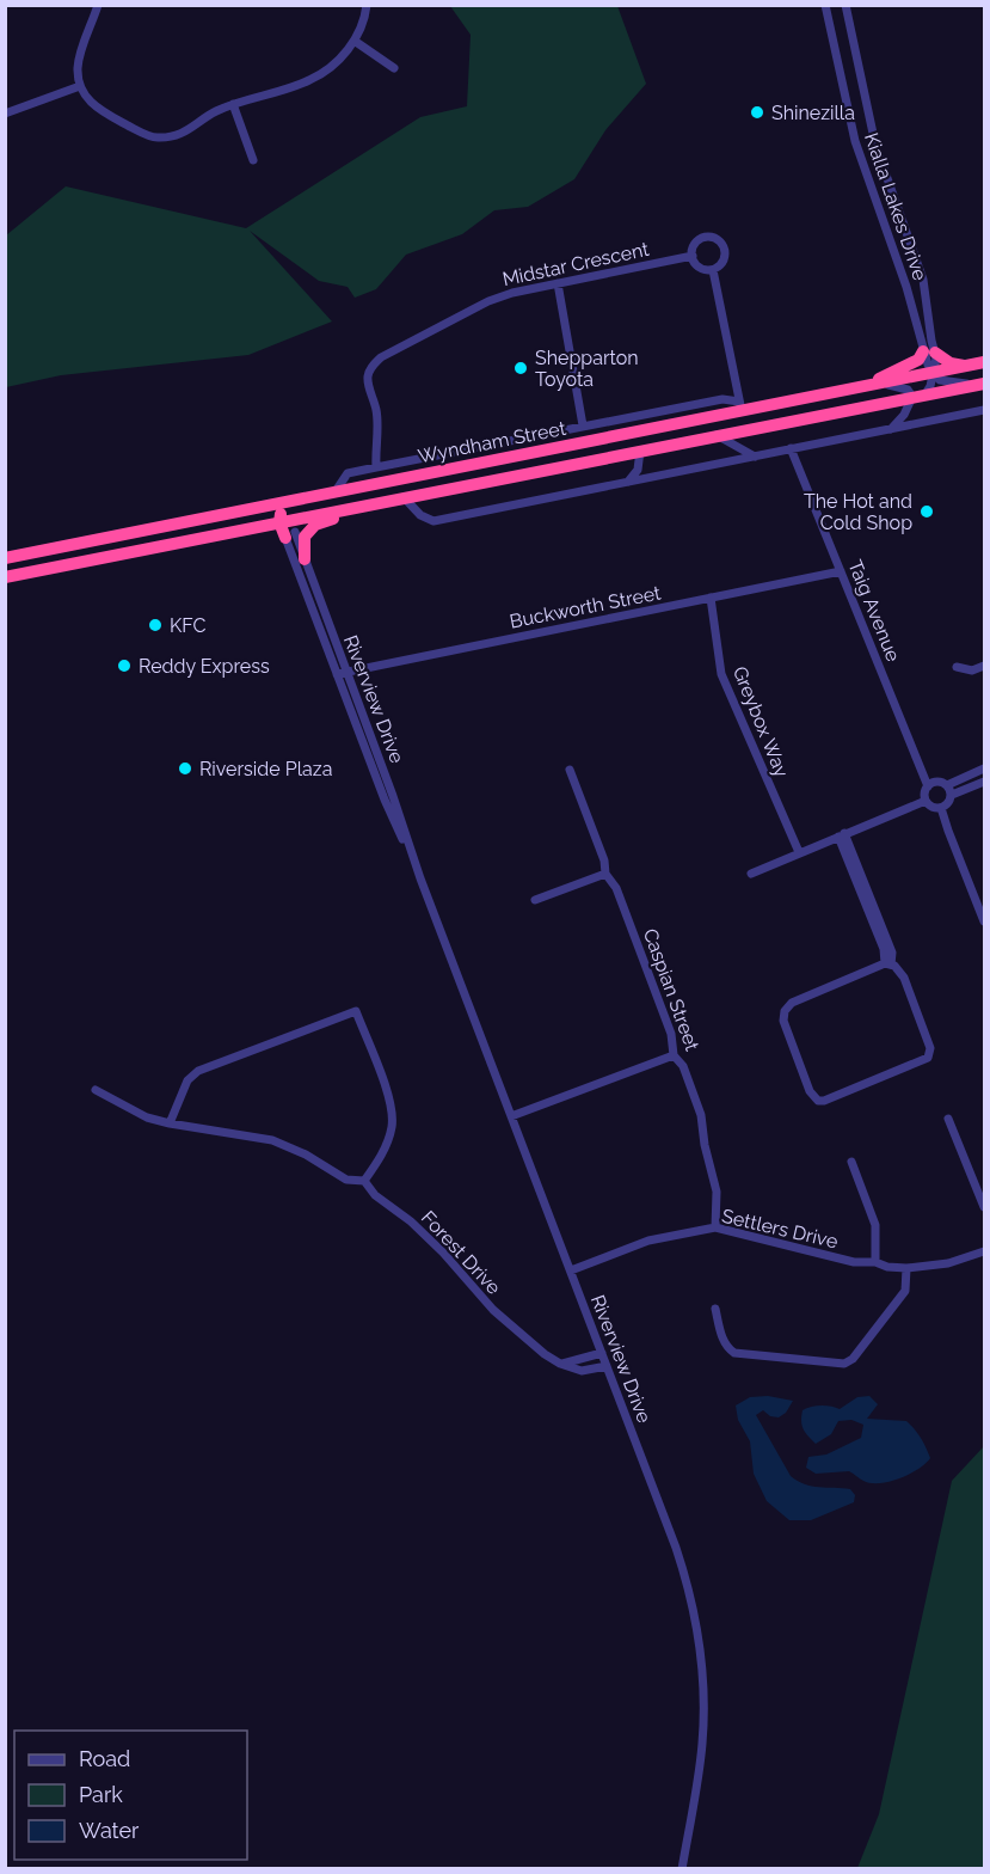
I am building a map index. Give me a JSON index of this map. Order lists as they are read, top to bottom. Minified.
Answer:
{"streets":{"highway":["Wyndham Street"],"street":["Kialla Lakes Drive","Midstar Crescent","Buckworth Street","Taig Avenue","Riverview Drive","Greybox Way","Caspian Street","Settlers Drive","Forest Drive"]},"crossings":[["Kialla Lakes Drive","Wyndham Street"],["Wyndham Street","Riverview Drive"],["Buckworth Street","Taig Avenue"],["Buckworth Street","Riverview Drive"],["Buckworth Street","Greybox Way"],["Riverview Drive","Settlers Drive"],["Riverview Drive","Forest Drive"],["Caspian Street","Settlers Drive"]],"places":["Shinezilla","Shepparton Toyota","The Hot and Cold Shop","KFC","Reddy Express","Riverside Plaza"],"legend":["Road","Park","Water"]}
